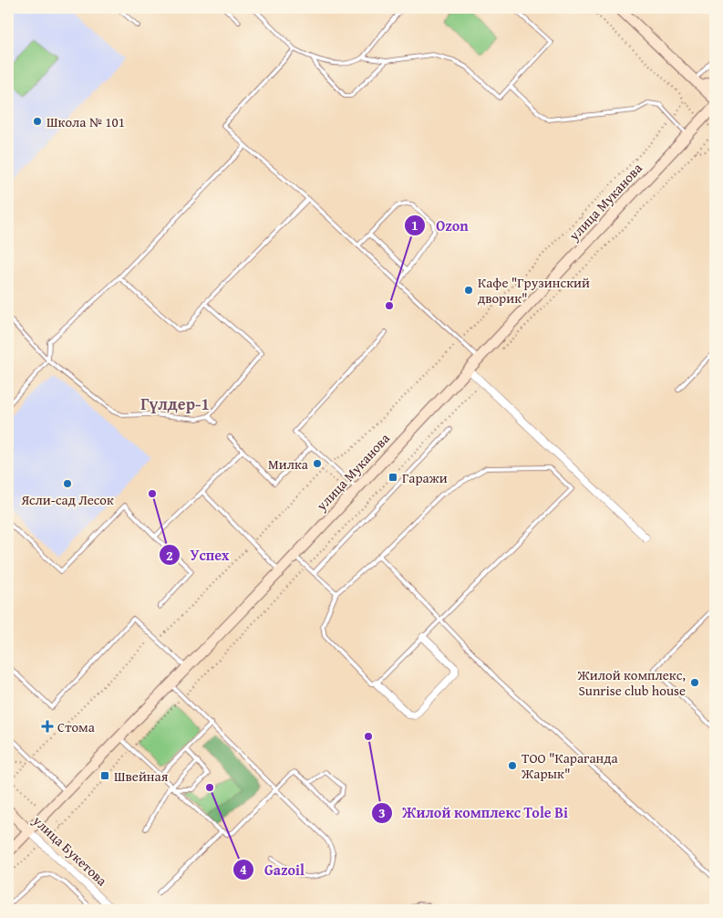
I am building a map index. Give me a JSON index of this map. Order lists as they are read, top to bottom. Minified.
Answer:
{"streets":{"main road":["улица Муканова","улица Букетова"]},"crossings":[["улица Муканова","улица Букетова"]],"districts":["Гүлдер-1"],"places":{"other":["Школа № 101","Кафе \"Грузинский дворик\"","Ozon","Милка","Ясли-сад Лесок","Успех","Жилой комплекс, Sunrise club house","Жилой комплекс Tole Bi","ТОО \"Караганда Жарык\"","Gazoil"],"transit":["Гаражи","Швейная"],"health":["Стома"]}}
